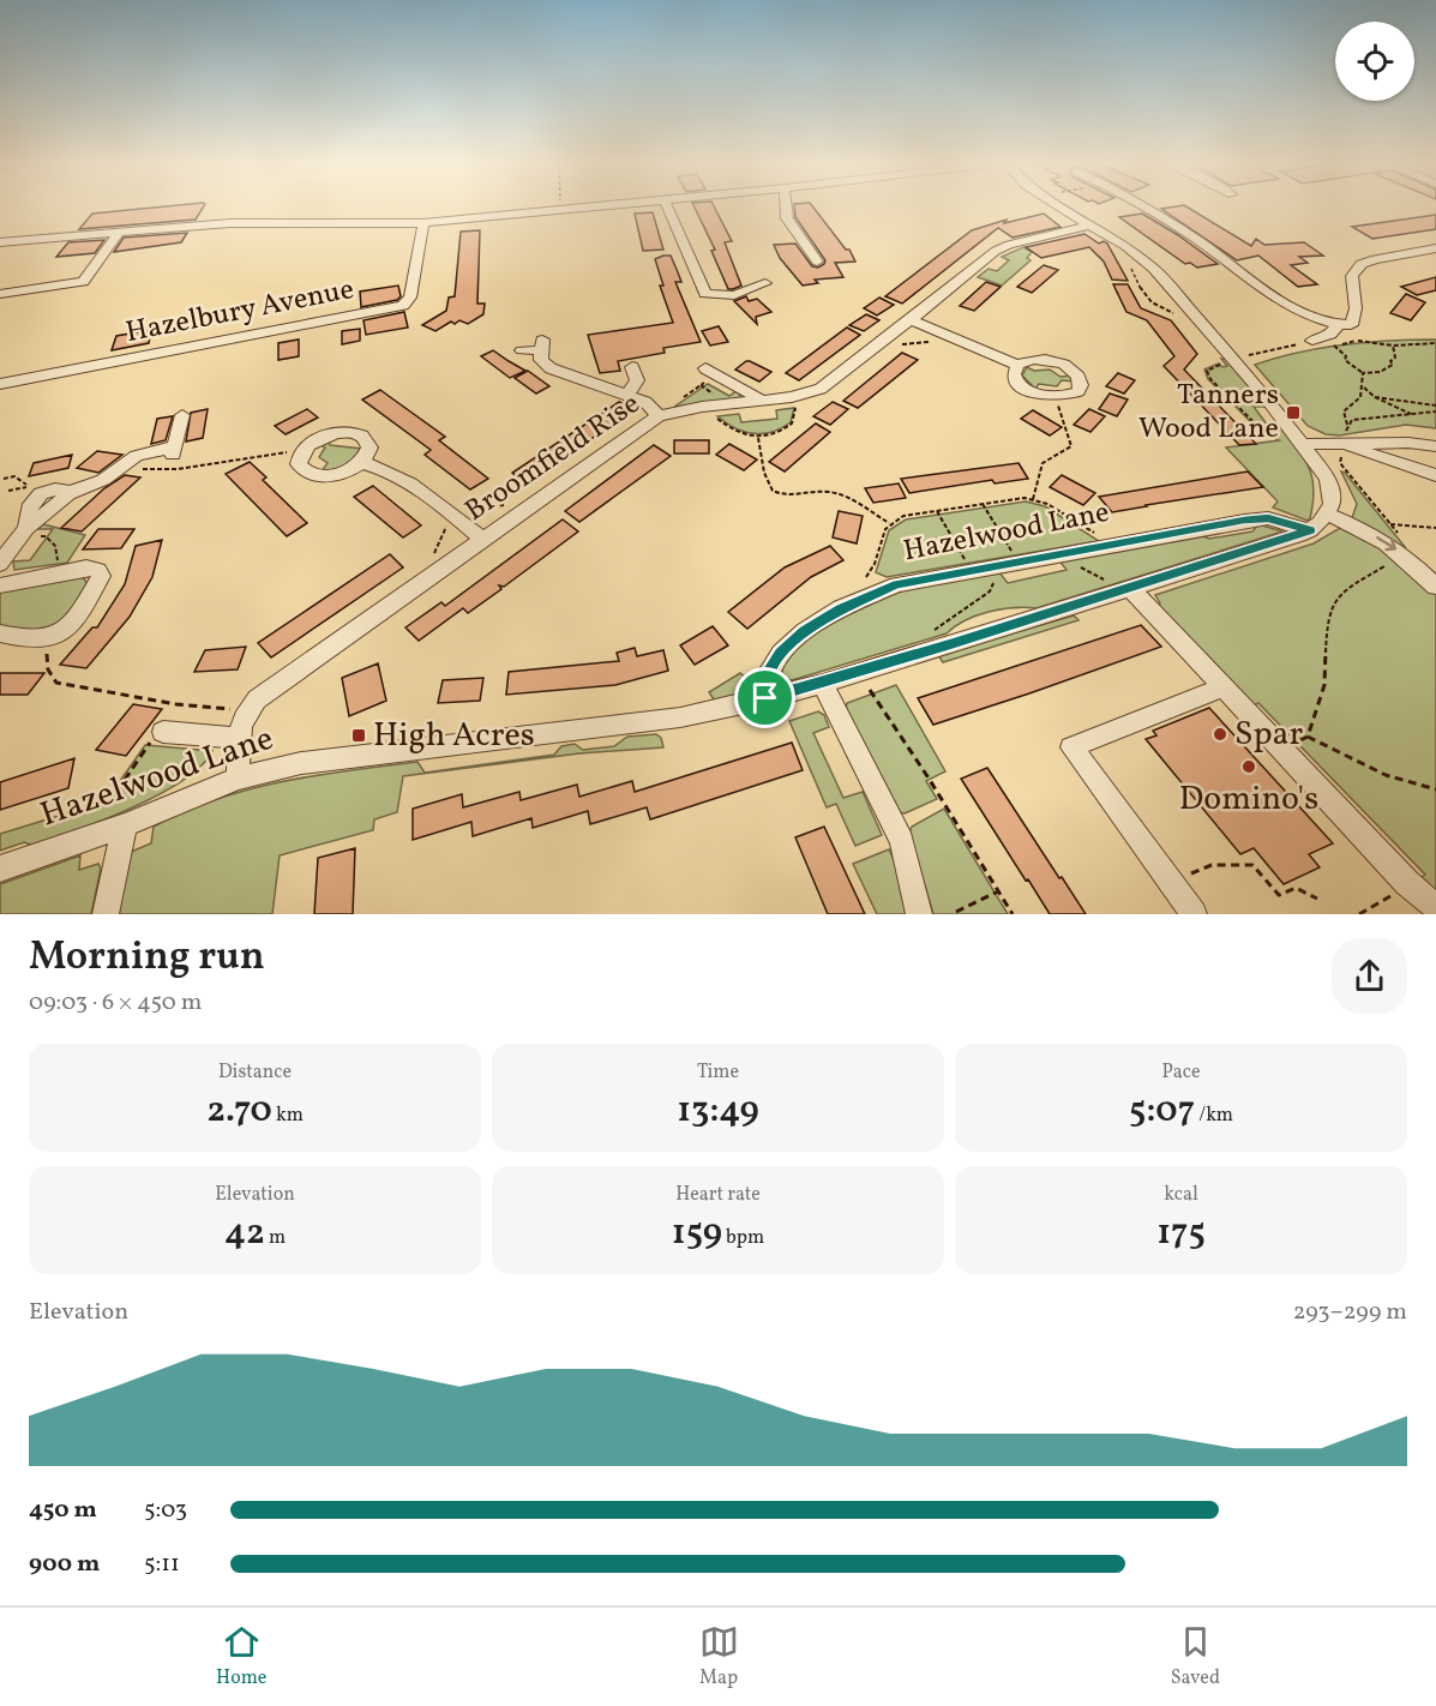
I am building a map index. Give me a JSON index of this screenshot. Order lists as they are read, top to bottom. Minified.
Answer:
{"streets":{"street":["Hazelbury Avenue","Broomfield Rise","Hazelwood Lane"]},"crossings":[["Broomfield Rise","Hazelwood Lane"]],"places":{"transit":["Tanners Wood Lane","High Acres"],"other":["Spar","Domino's"]},"page":{"heading":["Morning run","09:03 · 6 × 450 m"],"stats":[["Distance","2.70 km"],["Time","13:49"],["Pace","5:07 /km"],["Elevation","42 m"],["Heart rate","159 bpm"],["kcal","175"]],"chart":["Elevation","293–299 m"],"list":[{"name":"450 m","note":"5:03"},{"name":"900 m","note":"5:11"}],"tabs":["Home","Map","Saved"]}}
